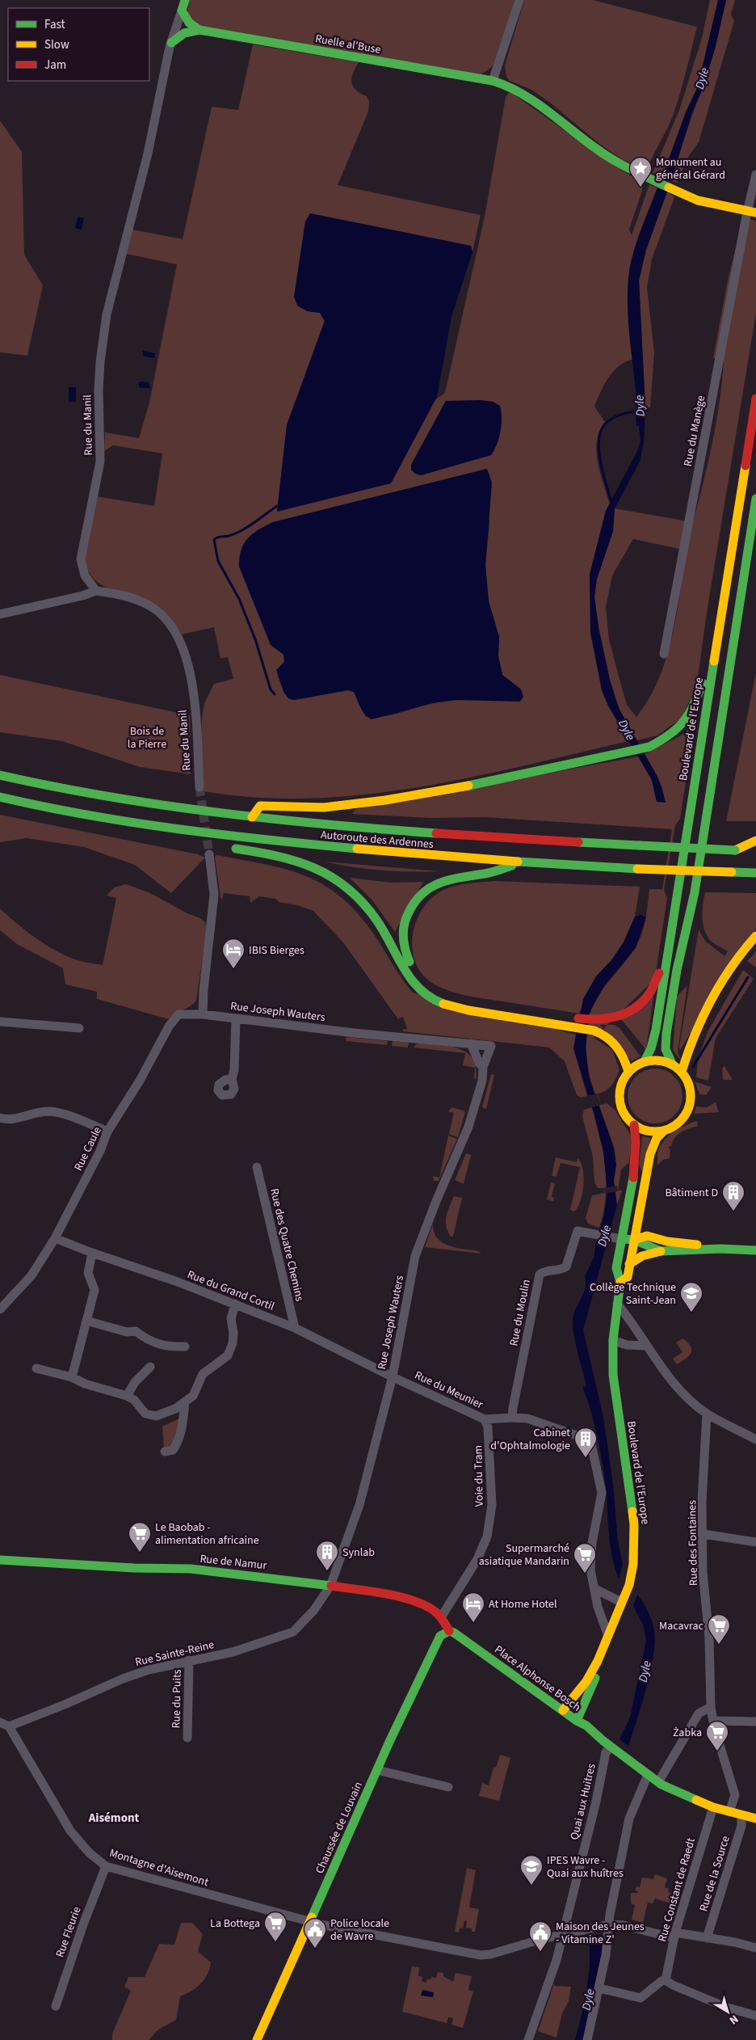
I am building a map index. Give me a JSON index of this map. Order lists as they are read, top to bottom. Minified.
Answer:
{"streets":{"main road":["Ruelle al'Buse","Boulevard de l'Europe","Autoroute des Ardennes","Rue de Namur","Place Alphonse Bosch","Chaussée de Louvain"],"street":["Rue du Manil","Rue du Manège","Rue Joseph Wauters","Rue Caule","Rue des Quatre Chemins","Rue du Grand Cortil","Rue du Moulin","Rue du Meunier","Voie du Tram","Rue des Fontaines","Rue Sainte-Reine","Rue du Puits","Quai aux Huitres","Montagne d'Aisemont","Rue de la Source","Rue Constant de Raedt","Rue Fleurie"]},"crossings":[["Ruelle al'Buse","Rue du Manil"],["Ruelle al'Buse","Rue du Manège"],["Boulevard de l'Europe","Rue du Moulin"],["Boulevard de l'Europe","Place Alphonse Bosch"],["Rue Joseph Wauters","Rue Caule"],["Rue Joseph Wauters","Rue du Grand Cortil"],["Rue Joseph Wauters","Rue du Meunier"],["Rue Joseph Wauters","Rue de Namur"],["Rue Joseph Wauters","Rue Sainte-Reine"],["Rue Caule","Rue du Grand Cortil"],["Rue des Quatre Chemins","Rue du Grand Cortil"],["Rue du Grand Cortil","Rue du Meunier"],["Rue du Moulin","Rue du Meunier"],["Rue du Meunier","Voie du Tram"],["Voie du Tram","Rue de Namur"],["Rue des Fontaines","Place Alphonse Bosch"],["Rue de Namur","Rue Sainte-Reine"],["Rue de Namur","Place Alphonse Bosch"],["Rue de Namur","Chaussée de Louvain"],["Rue Sainte-Reine","Rue du Puits"],["Rue Sainte-Reine","Montagne d'Aisemont"],["Place Alphonse Bosch","Quai aux Huitres"],["Place Alphonse Bosch","Chaussée de Louvain"],["Place Alphonse Bosch","Rue de la Source"],["Place Alphonse Bosch","Rue Constant de Raedt"],["Quai aux Huitres","Montagne d'Aisemont"],["Chaussée de Louvain","Montagne d'Aisemont"],["Montagne d'Aisemont","Rue Fleurie"]],"districts":["Aisémont"],"water":["Dyle"],"parks":["Bois de la Pierre"],"places":{"place":["Monument au général Gérard"],"hotel":["IBIS Bierges","At Home Hotel"],"building":["Bâtiment D","Cabinet d'Ophtalmologie","Synlab"],"school or university":["Collège Technique Saint-Jean","IPES Wavre - Quai aux huîtres"],"supermarket":["Le Baobab - alimentation africaine","Supermarché asiatique Mandarin","Macavrac","Żabka","La Bottega"],"public building":["Police locale de Wavre","Maison des Jeunes - Vitamine Z'"]},"legend":["Fast","Slow","Jam"],"north":"bottom right"}
